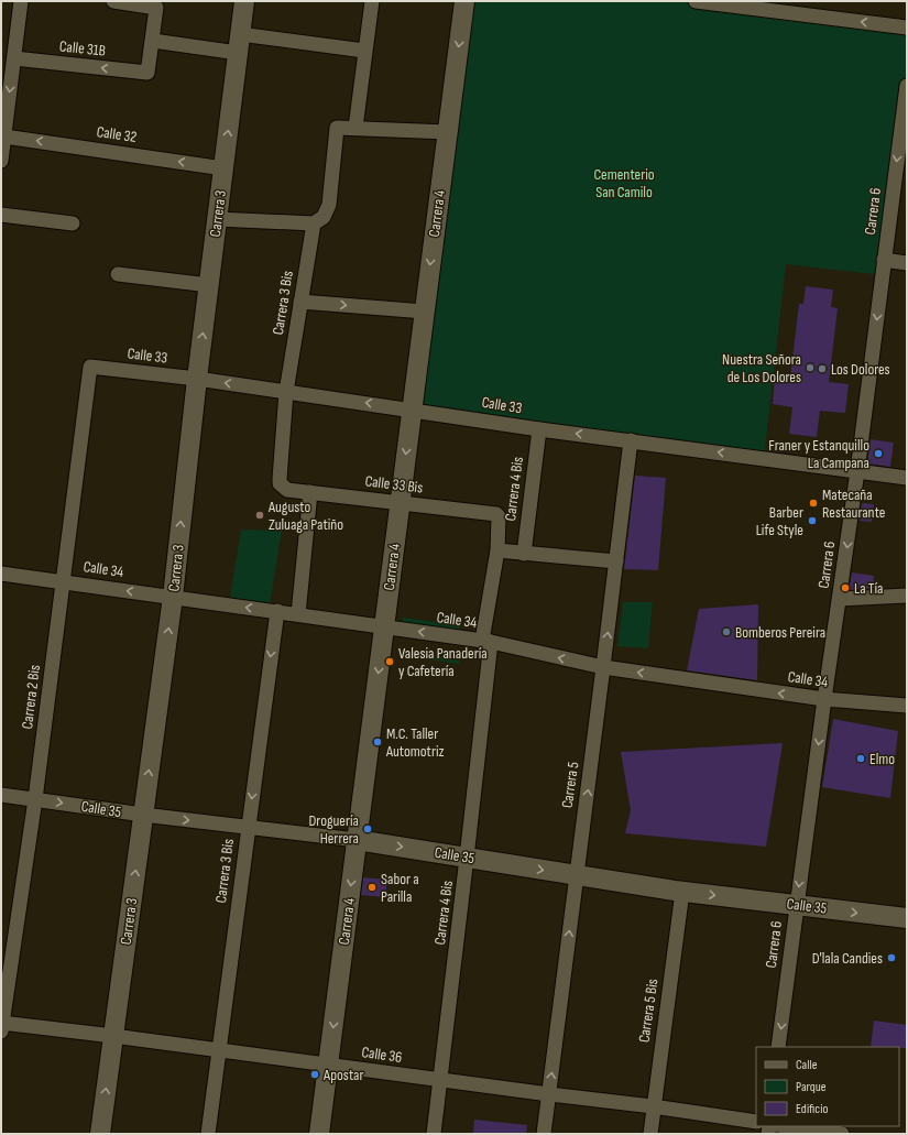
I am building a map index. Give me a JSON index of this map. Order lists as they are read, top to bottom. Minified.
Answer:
{"streets":{"street":["Calle 31B","Calle 32","Carrera 6","Carrera 3","Carrera 4","Carrera 3 Bis","Calle 33","Calle 33 Bis","Carrera 4 Bis","Calle 34","Carrera 2 Bis","Carrera 5","Calle 35","Carrera 5 Bis","Calle 36"]},"crossings":[["Calle 32","Carrera 3"],["Carrera 6","Calle 33"],["Carrera 6","Calle 34"],["Carrera 6","Calle 35"],["Carrera 3","Calle 33"],["Carrera 3","Calle 34"],["Carrera 3","Calle 35"],["Carrera 3","Calle 36"],["Carrera 4","Calle 33"],["Carrera 4","Calle 33 Bis"],["Carrera 4","Calle 34"],["Carrera 4","Calle 35"],["Carrera 4","Calle 36"],["Carrera 3 Bis","Calle 33"],["Carrera 3 Bis","Calle 33 Bis"],["Carrera 3 Bis","Calle 34"],["Carrera 3 Bis","Calle 35"],["Carrera 3 Bis","Calle 36"],["Calle 33","Carrera 4 Bis"],["Calle 33","Carrera 2 Bis"],["Calle 33","Carrera 5"],["Carrera 4 Bis","Calle 34"],["Carrera 4 Bis","Calle 35"],["Carrera 4 Bis","Calle 36"],["Calle 34","Carrera 2 Bis"],["Calle 34","Carrera 5"],["Carrera 2 Bis","Calle 35"],["Carrera 2 Bis","Calle 36"],["Carrera 5","Calle 35"],["Carrera 5","Calle 36"],["Calle 35","Carrera 5 Bis"],["Carrera 5 Bis","Calle 36"]],"one_way":["Calle 31B","Carrera 6","Carrera 3","Carrera 4","Calle 34","Carrera 5","Calle 35"],"parks":["Cementerio San Camilo"],"places":["Nuestra Señora de Los Dolores","Los Dolores","Franer y Estanquillo La Campana","Matecaña Restaurante","Augusto Zuluaga Patiño","Barber Life Style","La Tía","Bomberos Pereira","Valesia Panadería y Cafetería","M.C. Taller Automotriz","Elmo","Droguería Herrera","Sabor a Parilla","D'lala Candies","Apostar"],"legend":["Calle","Parque","Edificio"]}
